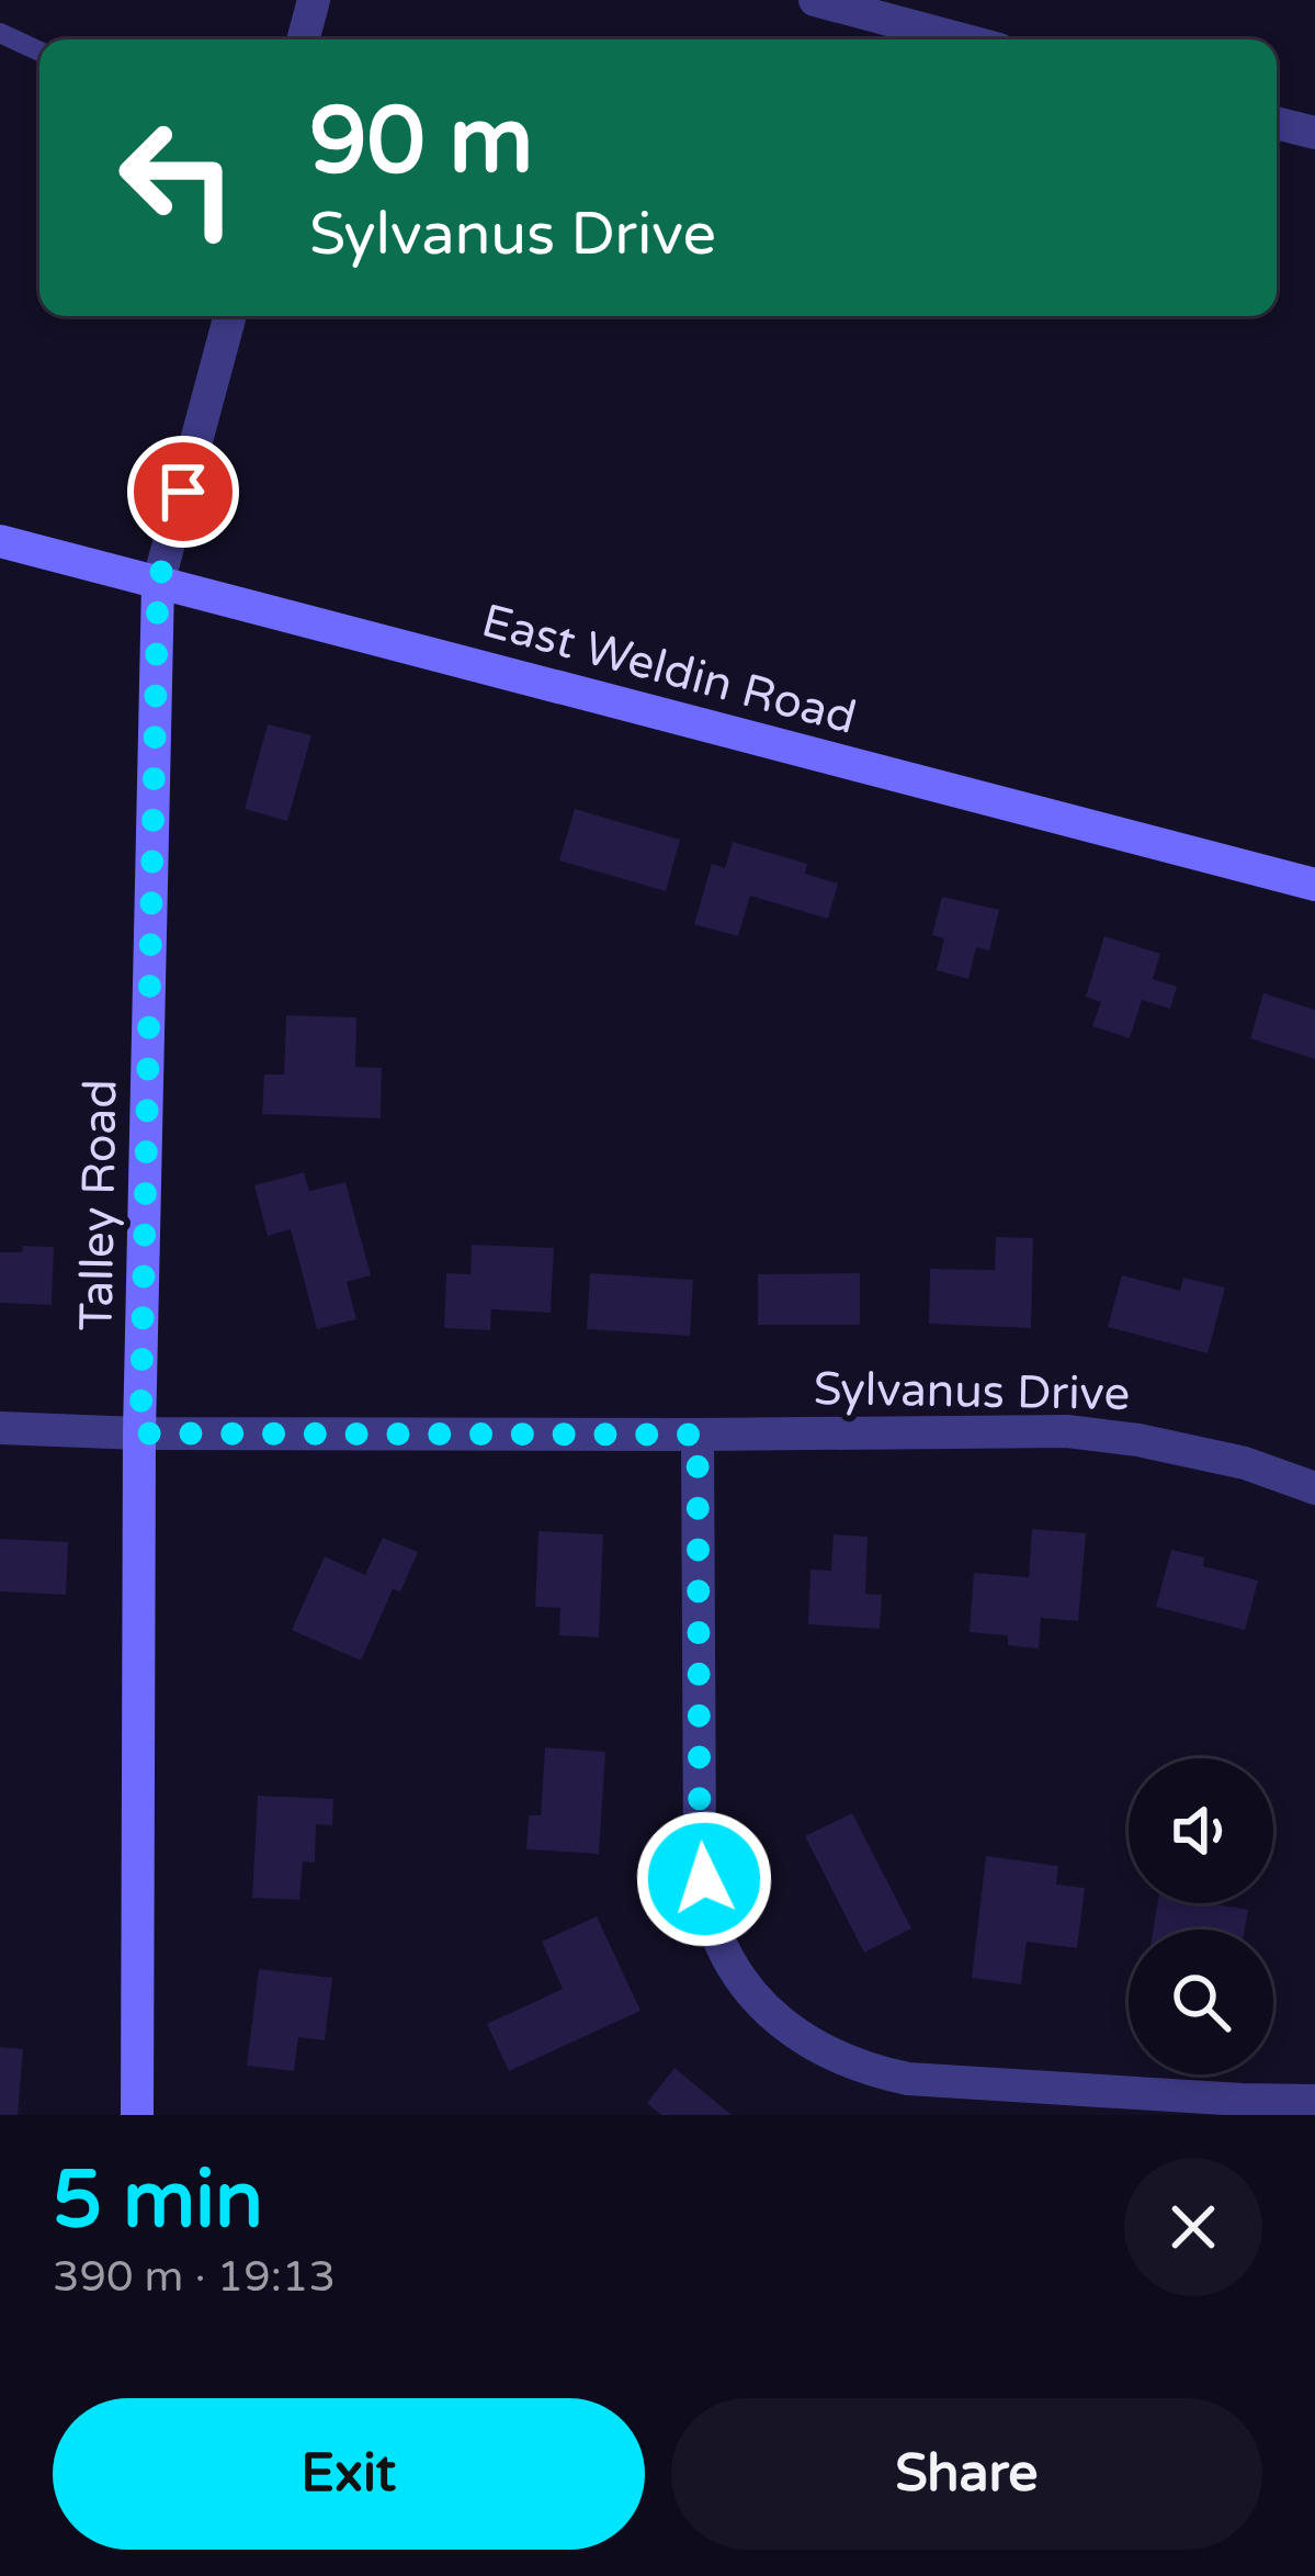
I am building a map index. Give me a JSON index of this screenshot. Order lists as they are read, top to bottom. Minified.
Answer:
{"streets":{"street":["East Weldin Road","Talley Road","Sylvanus Drive"]},"crossings":[["East Weldin Road","Talley Road"],["Talley Road","Sylvanus Drive"]],"page":{"turn":["90 m","Sylvanus Drive"],"heading":["5 min","390 m · 19:13"],"buttons":["Exit","Share"]}}
